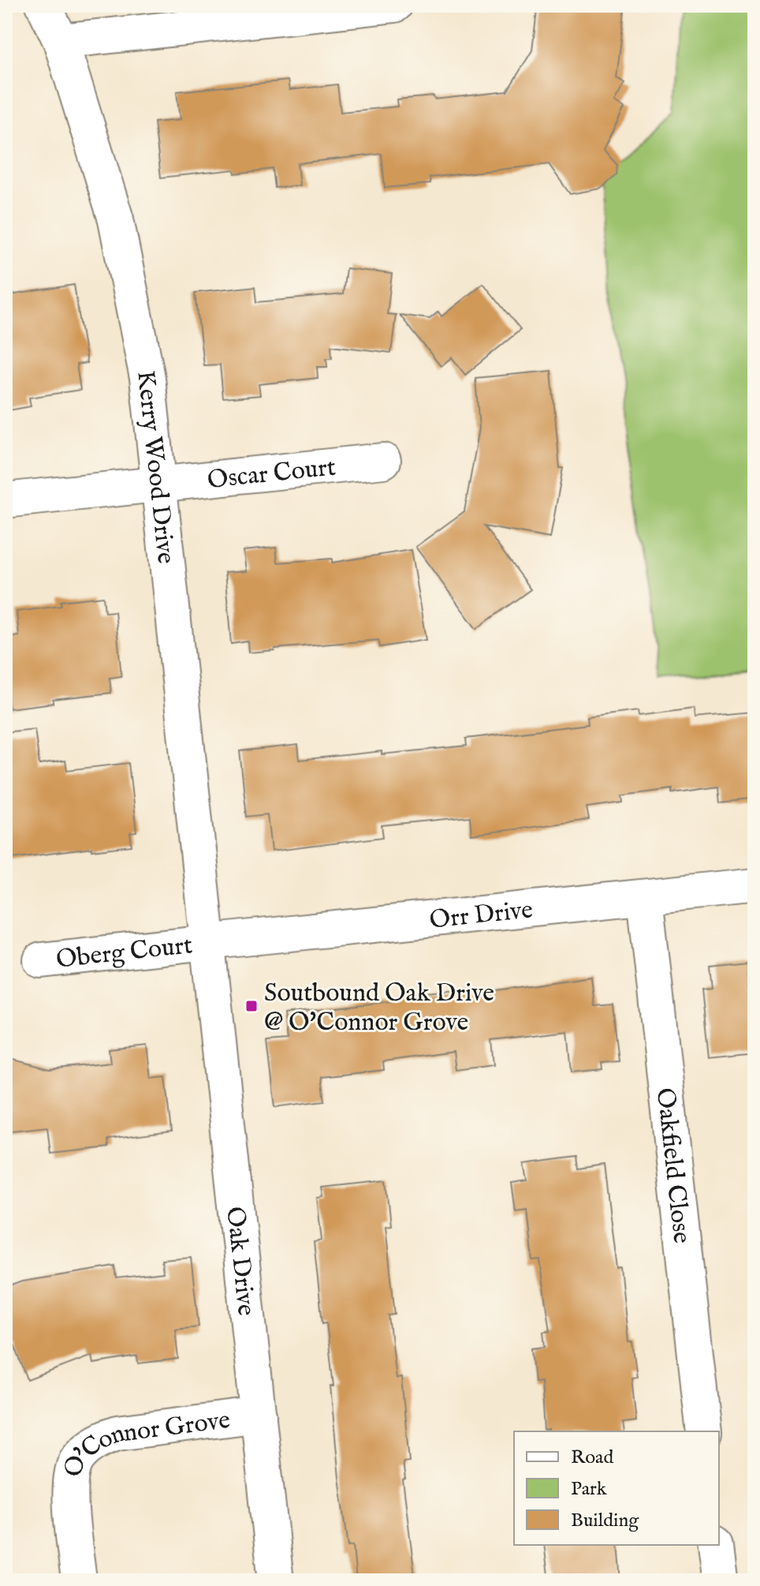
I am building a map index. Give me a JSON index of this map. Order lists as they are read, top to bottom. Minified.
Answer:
{"streets":{"street":["Kerry Wood Drive","Oscar Court","Orr Drive","Oberg Court","Oakfield Close","Oak Drive","O'Connor Grove"]},"crossings":[["Kerry Wood Drive","Oscar Court"],["Kerry Wood Drive","Orr Drive"],["Kerry Wood Drive","Oberg Court"],["Kerry Wood Drive","Oak Drive"],["Orr Drive","Oberg Court"],["Orr Drive","Oakfield Close"],["Orr Drive","Oak Drive"],["Oberg Court","Oak Drive"],["Oak Drive","O'Connor Grove"]],"places":{"transit":["Soutbound Oak Drive @ O'Connor Grove"]},"legend":["Road","Park","Building"]}
